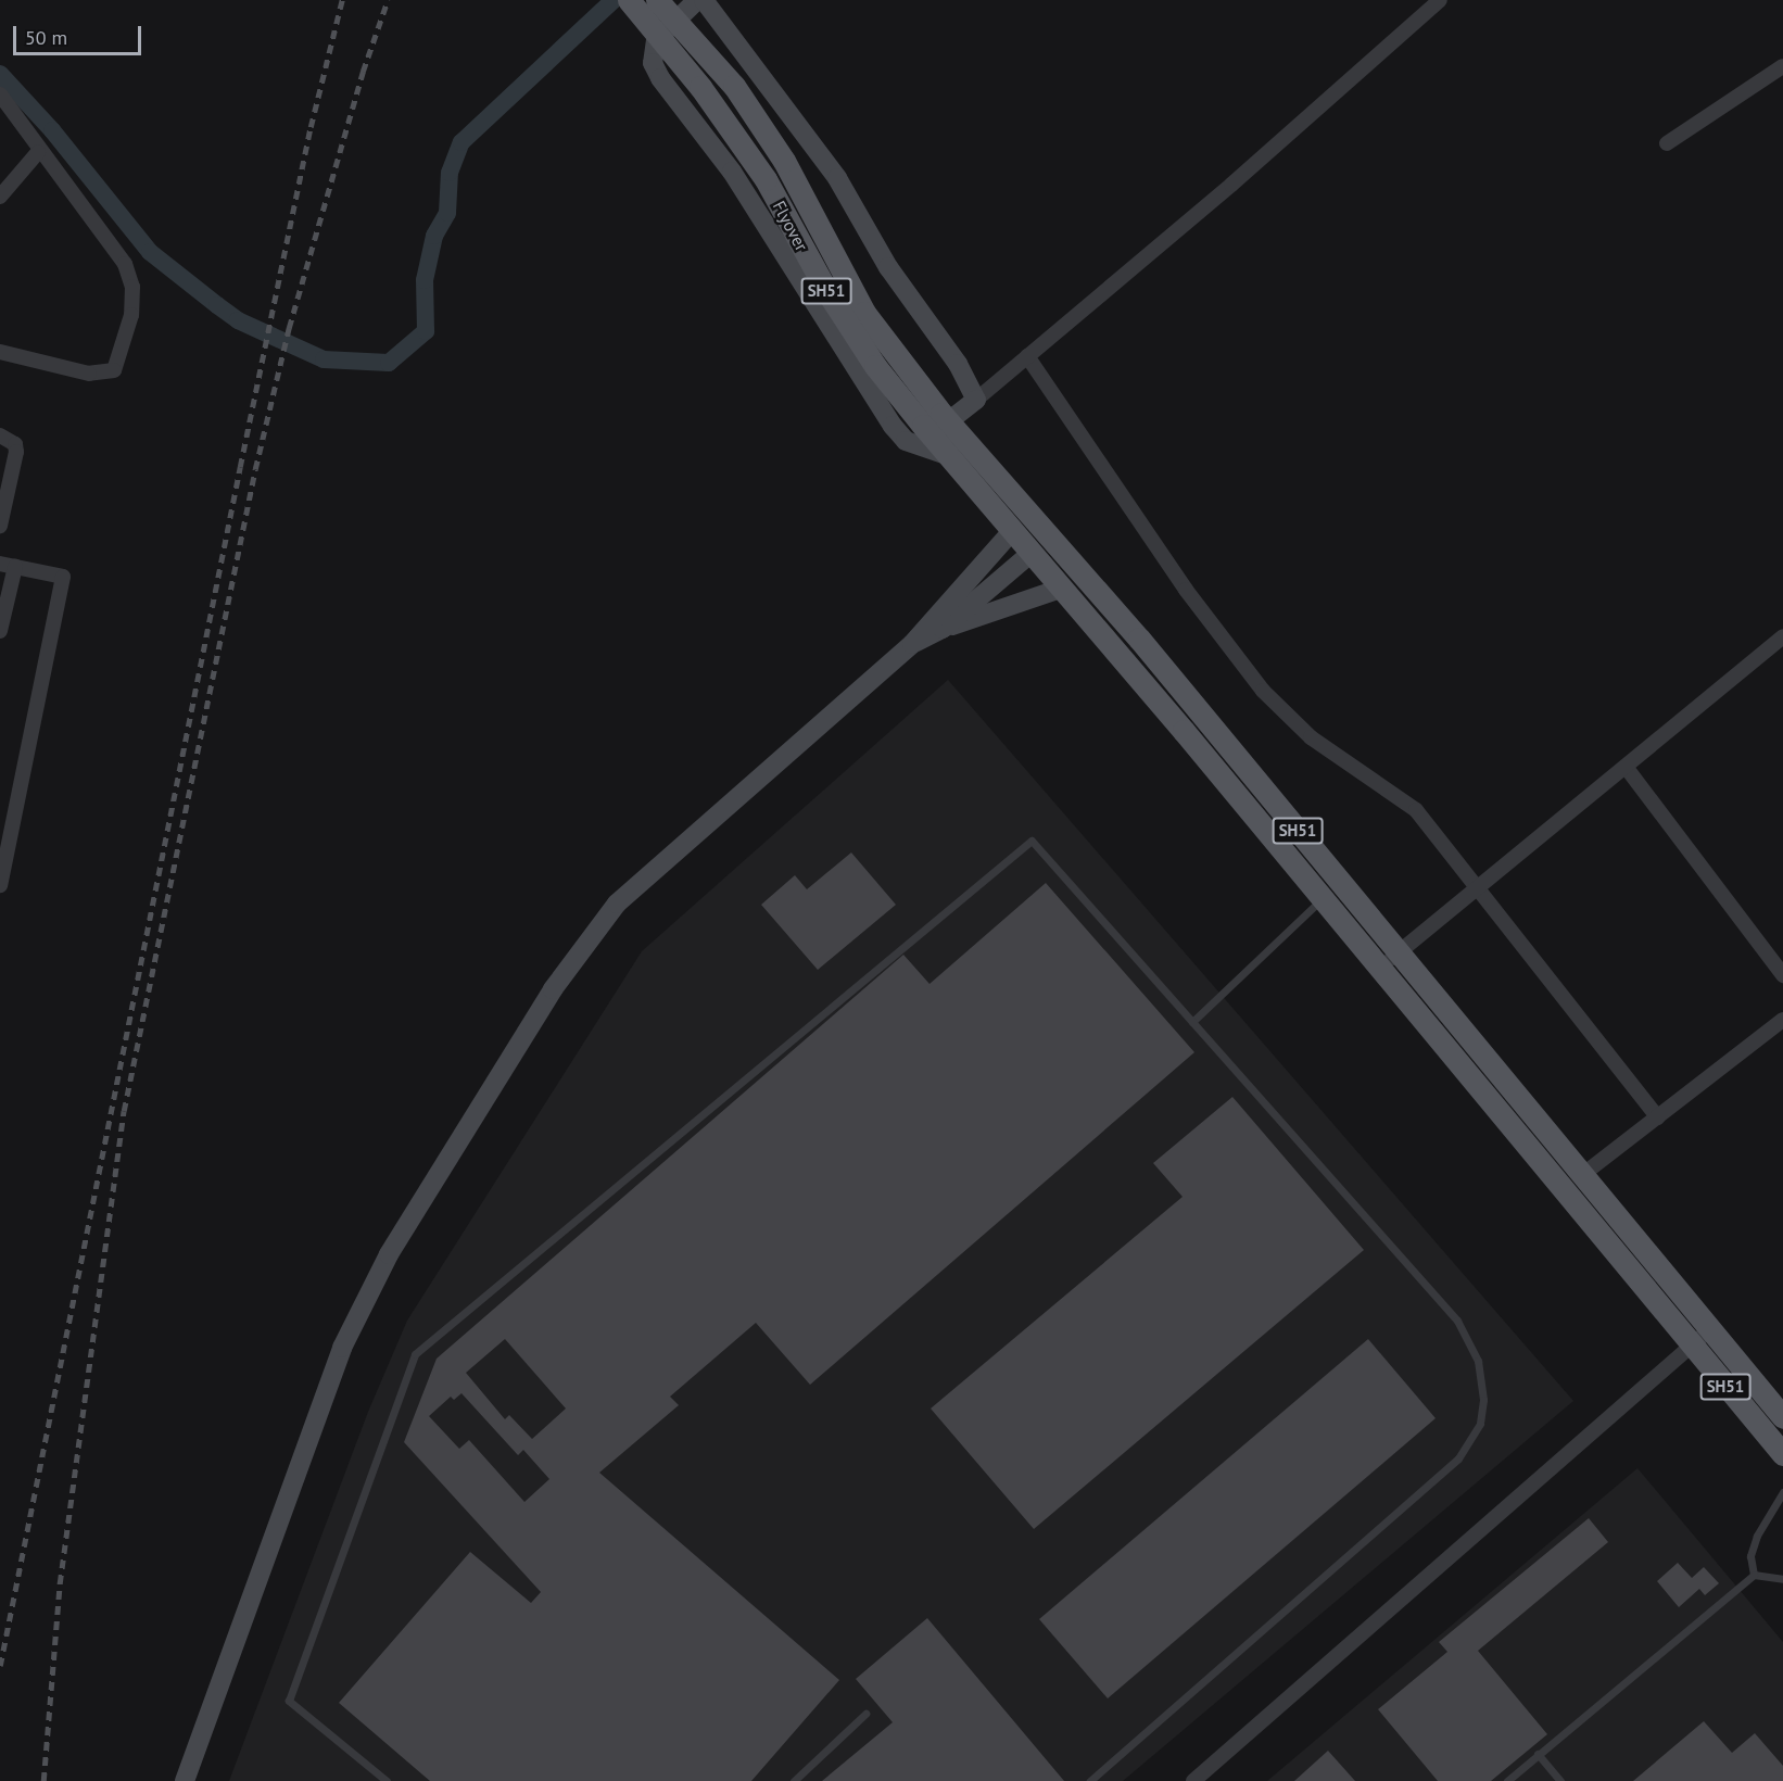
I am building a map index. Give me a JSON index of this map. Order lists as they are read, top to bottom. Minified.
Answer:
{"streets":{"main road":["Flyover","SH51"]},"crossings":[["Flyover","SH51"]],"scale_bar":"50 m"}
